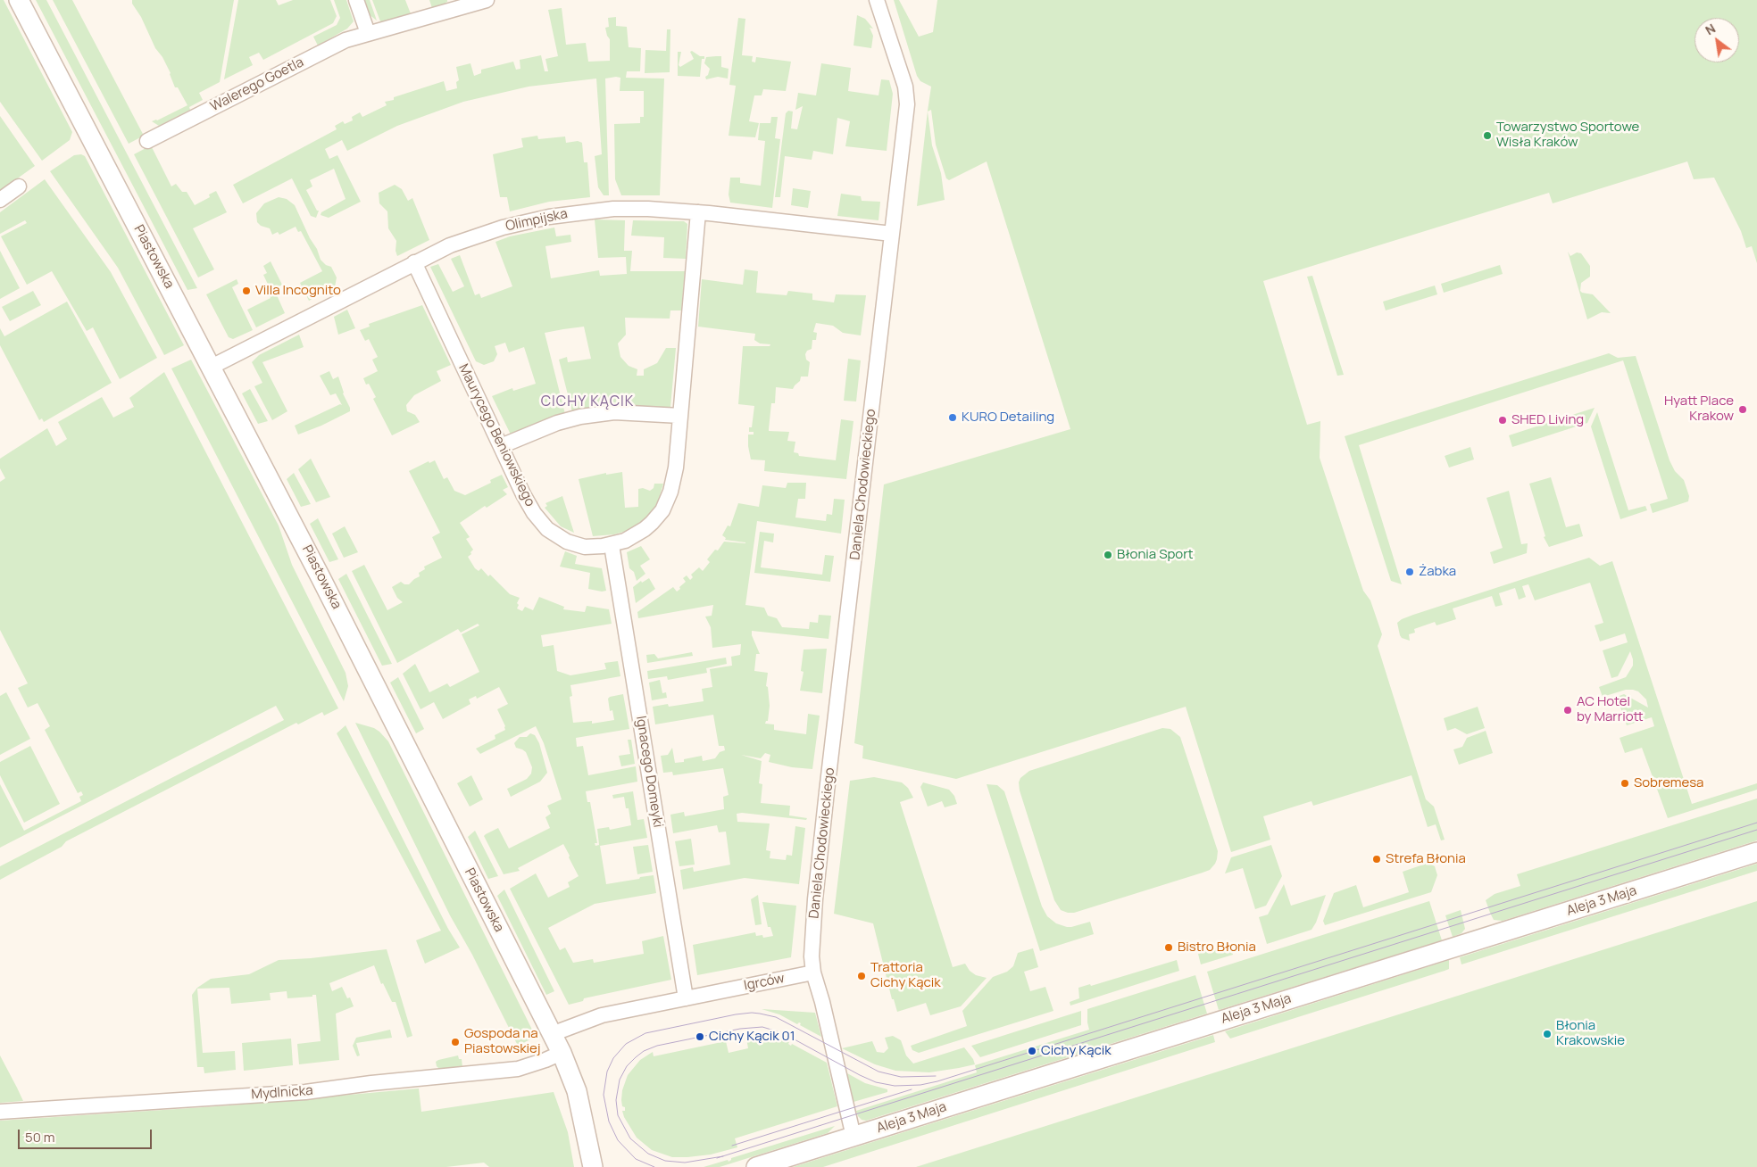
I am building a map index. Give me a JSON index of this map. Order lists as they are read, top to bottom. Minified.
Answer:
{"streets":{"street":["Walerego Goetla","Olimpijska","Piastowska","Maurycego Beniowskiego","Daniela Chodowieckiego","Ignacego Domeyki","Aleja 3 Maja","Igrców","Mydlnicka"]},"crossings":[["Olimpijska","Piastowska"],["Olimpijska","Maurycego Beniowskiego"],["Olimpijska","Daniela Chodowieckiego"],["Piastowska","Igrców"],["Piastowska","Mydlnicka"],["Maurycego Beniowskiego","Ignacego Domeyki"],["Daniela Chodowieckiego","Igrców"],["Ignacego Domeyki","Igrców"]],"districts":["CICHY KĄCIK"],"places":["Towarzystwo Sportowe Wisła Kraków","Villa Incognito","Hyatt Place Krakow","KURO Detailing","SHED Living","Błonia Sport","Żabka","AC Hotel by Marriott","Sobremesa","Strefa Błonia","Bistro Błonia","Trattoria Cichy Kącik","Błonia Krakowskie","Cichy Kącik 01","Gospoda na Piastowskiej","Cichy Kącik"],"scale_bar":"50 m","north":"top left"}
